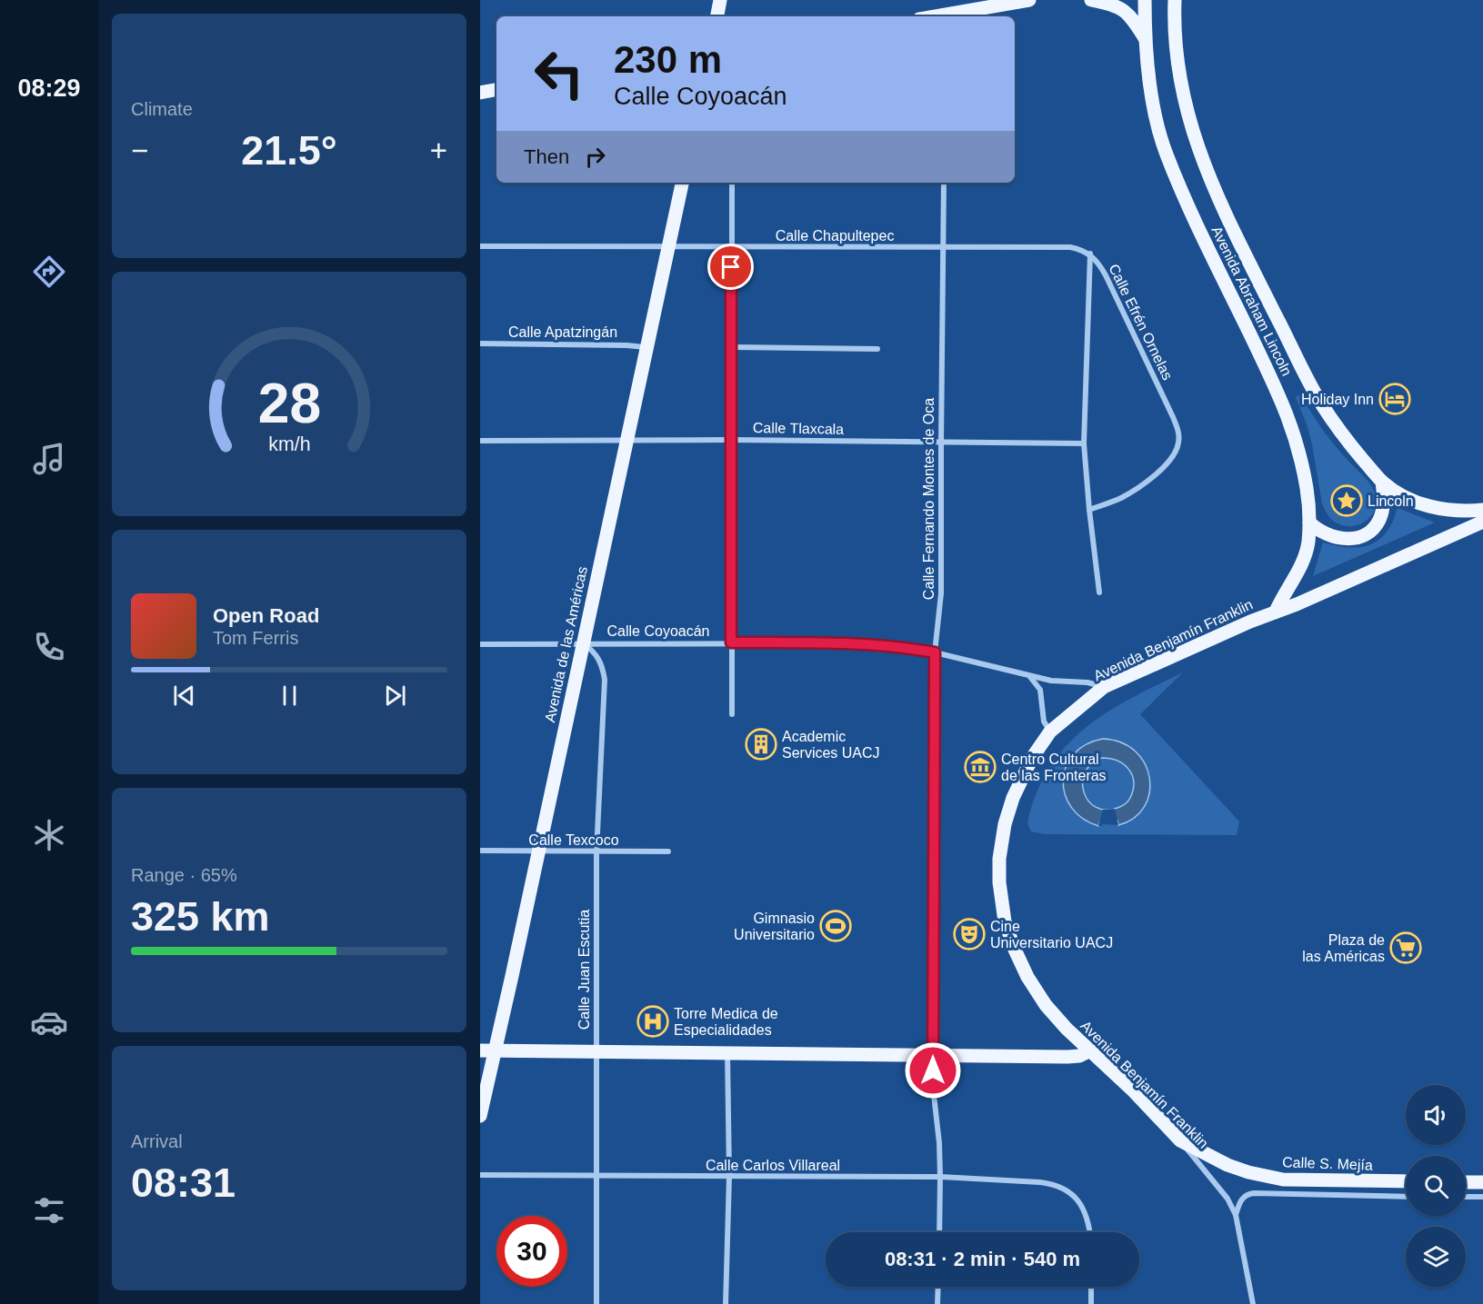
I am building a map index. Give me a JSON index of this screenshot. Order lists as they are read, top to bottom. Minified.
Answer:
{"streets":{"main road":["Avenida Abraham Lincoln","Avenida Benjamín Franklin","Avenida de las Américas","Calle S. Mejía"],"street":["Calle Chapultepec","Calle Efrén Ornelas","Calle Apatzingán","Calle Tlaxcala","Calle Fernando Montes de Oca","Calle Coyoacán","Calle Texcoco","Calle Juan Escutia","Calle Carlos Villareal"]},"crossings":[["Calle Chapultepec","Calle Efrén Ornelas"],["Calle Chapultepec","Calle Fernando Montes de Oca"],["Calle Chapultepec","Avenida de las Américas"],["Avenida Abraham Lincoln","Avenida Benjamín Franklin"],["Calle Efrén Ornelas","Calle Tlaxcala"],["Calle Apatzingán","Avenida de las Américas"],["Calle Tlaxcala","Calle Fernando Montes de Oca"],["Calle Tlaxcala","Avenida de las Américas"],["Calle Fernando Montes de Oca","Calle Coyoacán"],["Calle Fernando Montes de Oca","Calle Carlos Villareal"],["Calle Coyoacán","Avenida Benjamín Franklin"],["Calle Coyoacán","Avenida de las Américas"],["Calle Coyoacán","Calle Juan Escutia"],["Avenida Benjamín Franklin","Calle S. Mejía"],["Avenida de las Américas","Calle Texcoco"],["Avenida de las Américas","Calle Juan Escutia"],["Calle Texcoco","Calle Juan Escutia"],["Calle Juan Escutia","Calle Carlos Villareal"]],"places":{"hotel":["Holiday Inn"],"place":["Lincoln"],"building":["Academic Services UACJ"],"museum":["Centro Cultural de las Fronteras"],"sports":["Gimnasio Universitario"],"theatre":["Cine Universitario UACJ"],"supermarket":["Plaza de las Américas"],"hospital":["Torre Medica de Especialidades"]},"page":{"tabs":"08:29","tile":["Climate",["Range · 65%","325 km"],["Arrival","08:31"]],"turn":["230 m","Calle Coyoacán"],"heat":["−","21.5°","+"],"then":"Then","song":["Open Road","Tom Ferris"],"limit":"30","trip":"08:31 · 2 min · 540 m","gauge":["28","km/h"]}}
